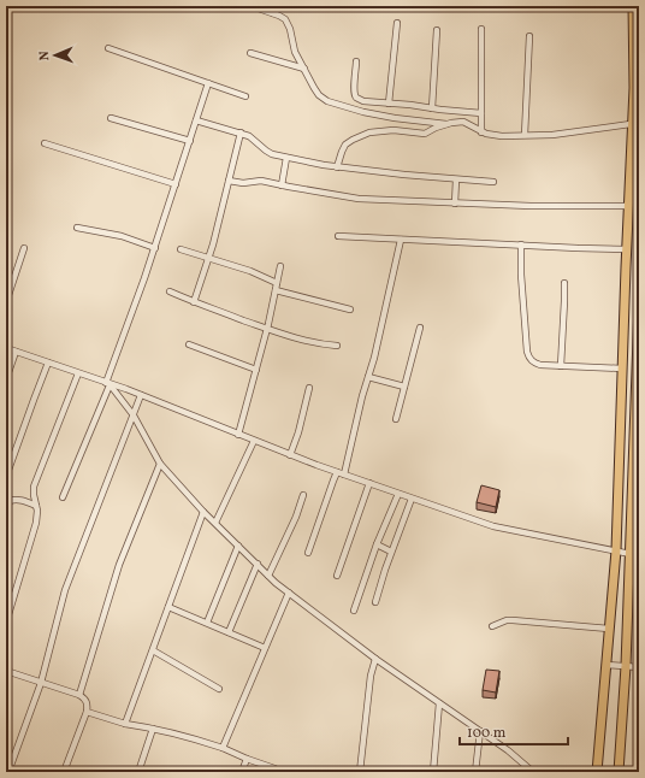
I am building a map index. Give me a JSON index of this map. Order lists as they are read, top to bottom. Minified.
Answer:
{"scale_bar":"100 m","north":"left"}
